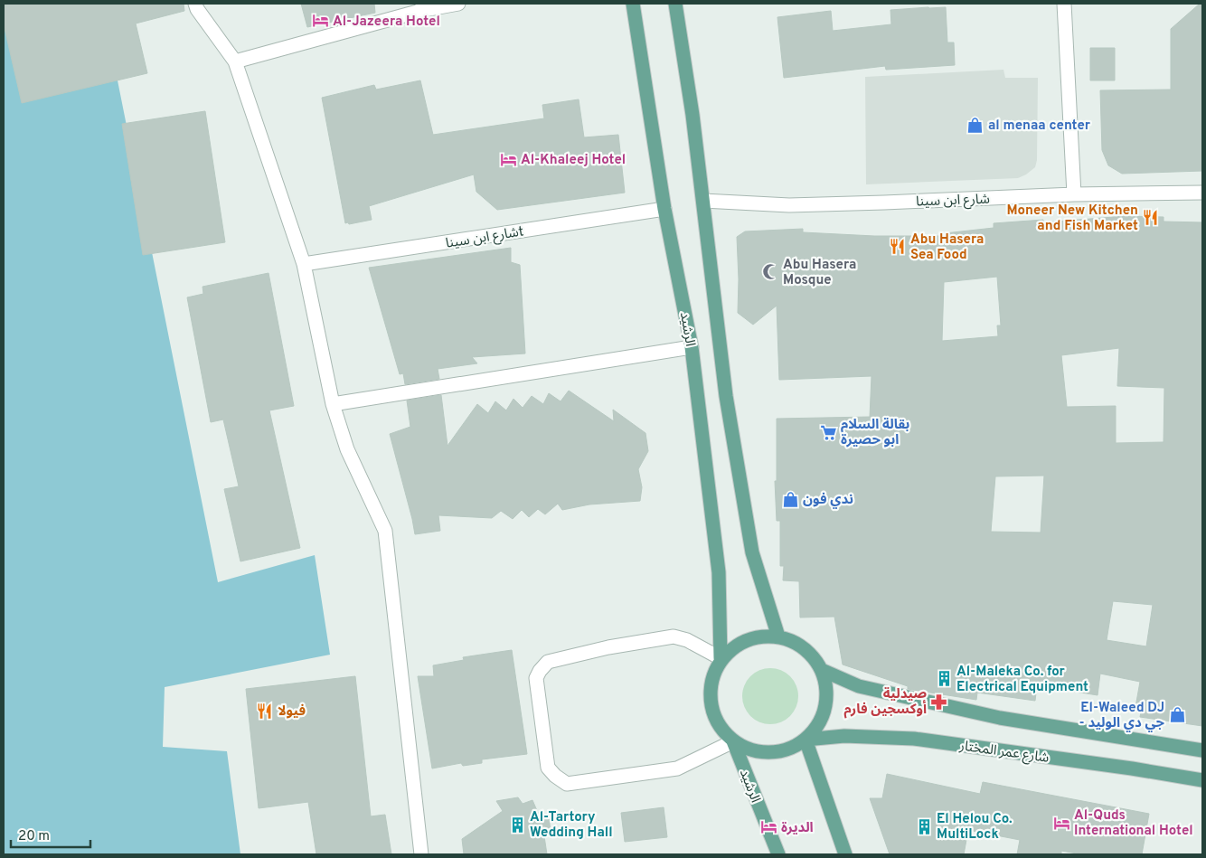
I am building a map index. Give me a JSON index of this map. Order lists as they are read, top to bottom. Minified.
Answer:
{"streets":{"main road":["الرشيد","شارع عمر المختار"],"street":["شارع ابن سينا","شارع ابن سيناt"]},"crossings":[["شارع ابن سيناt","الرشيد"],["الرشيد","شارع عمر المختار"]],"places":{"hotel":["Al-Jazeera Hotel","Al-Khaleej Hotel","Al-Quds International Hotel","الديرة"],"shop":["al menaa center","ندي فون","El-Waleed DJ - جي دي الوليد"],"restaurant":["Moneer New Kitchen and Fish Market","Abu Hasera Sea Food","فيولا"],"mosque":["Abu Hasera Mosque"],"supermarket":["بقالة السلام ابو حصيرة"],"building":["Al-Maleka Co. for Electrical Equipment","Al-Tartory Wedding Hall","El Helou Co. MultiLock"],"pharmacy":["صيدلية أوكسجين فارم"]},"scale_bar":"20 m"}
